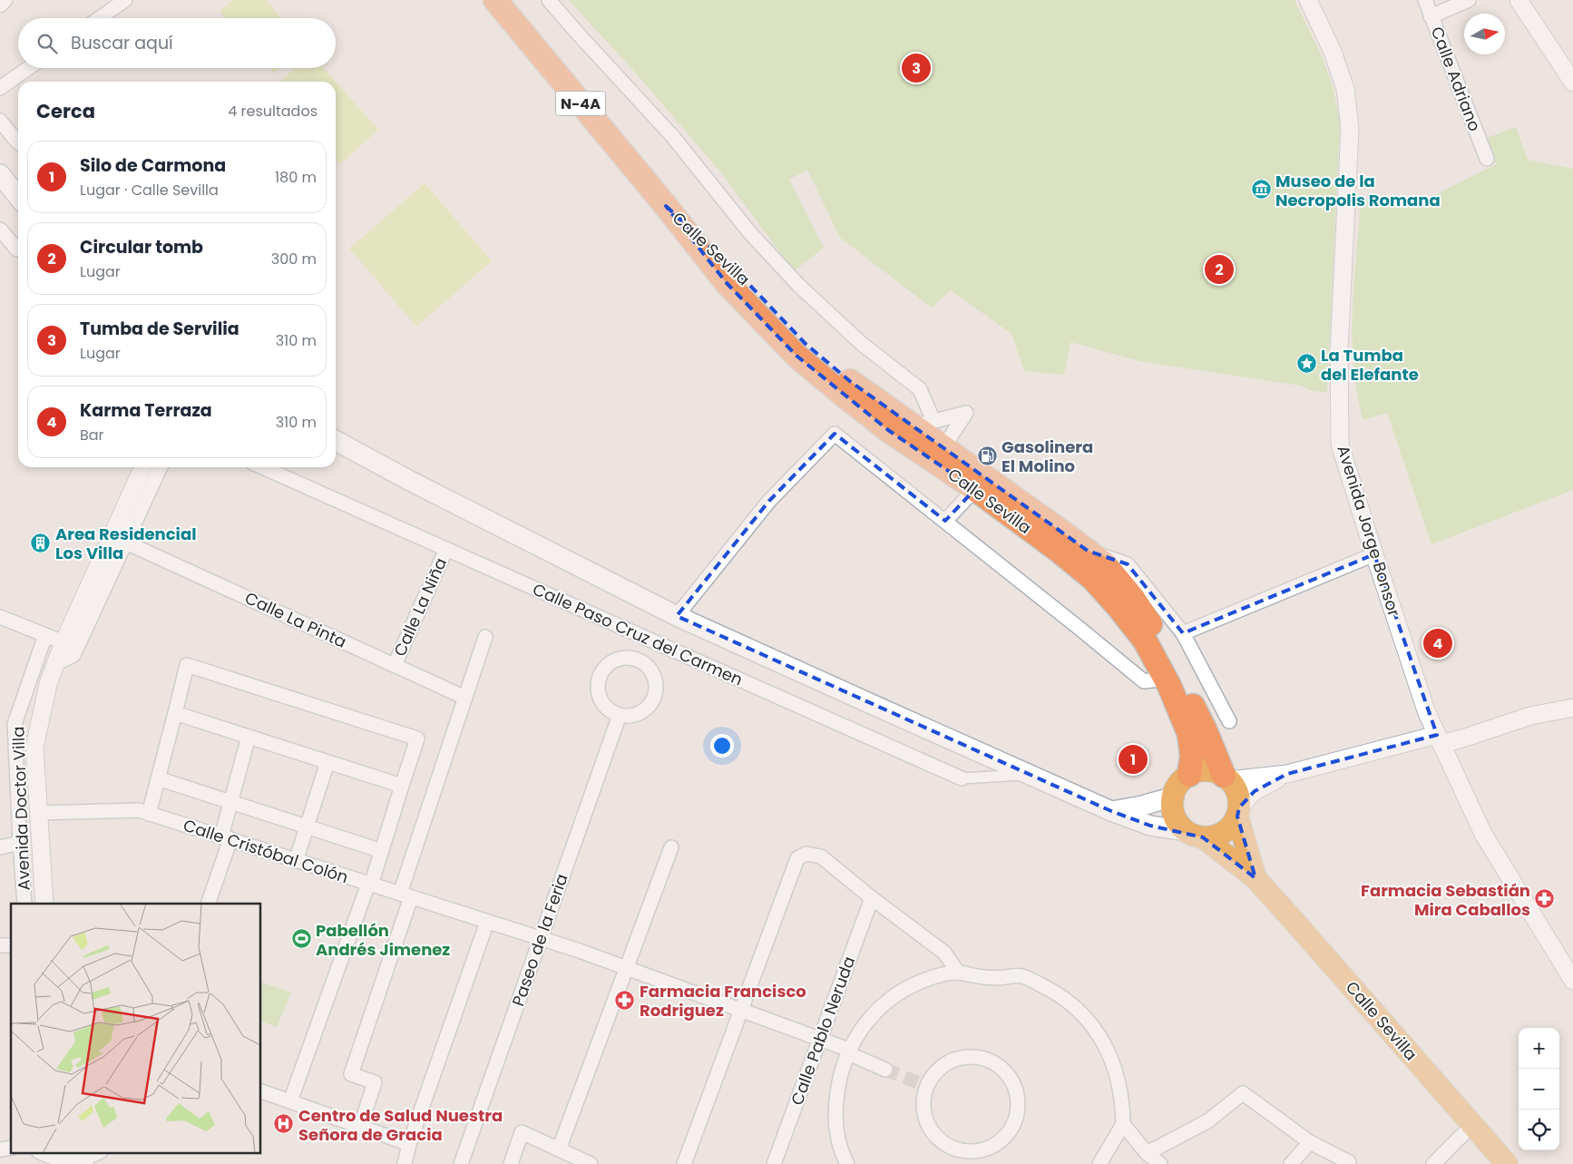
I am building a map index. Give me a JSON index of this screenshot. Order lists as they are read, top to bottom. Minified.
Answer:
{"streets":{"highway":["N-4A","Calle Sevilla"],"street":["Calle Adriano","Avenida Jorge Bonsor","Calle La Niña","Calle La Pinta","Calle Paso Cruz del Carmen","Avenida Doctor Villa","Calle Cristóbal Colón","Paseo de la Feria","Calle Pablo Neruda"]},"crossings":[["N-4A","Calle Sevilla"],["Calle La Niña","Calle La Pinta"],["Calle La Niña","Calle Paso Cruz del Carmen"],["Avenida Doctor Villa","Calle Cristóbal Colón"],["Calle Cristóbal Colón","Paseo de la Feria"],["Calle Cristóbal Colón","Calle Pablo Neruda"]],"places":{"museum":["Museo de la Necropolis Romana"],"place":["La Tumba del Elefante"],"fuel station":["Gasolinera El Molino"],"building":["Area Residencial Los Villa"],"pharmacy":["Farmacia Sebastián Mira Caballos","Farmacia Francisco Rodriguez"],"sports":["Pabellón Andrés Jimenez"],"hospital":["Centro de Salud Nuestra Señora de Gracia"]},"north":"right","page":{"search":"Buscar aquí","pins":["3","2","4","1"],"heading":["Cerca","4 resultados"],"list":[{"mark":"1","name":"Silo de Carmona","note":"Lugar · Calle Sevilla","value":"180 m"},{"mark":"2","name":"Circular tomb","note":"Lugar","value":"300 m"},{"mark":"3","name":"Tumba de Servilia","note":"Lugar","value":"310 m"},{"mark":"4","name":"Karma Terraza","note":"Bar","value":"310 m"}],"map_buttons":["+","−"]}}
